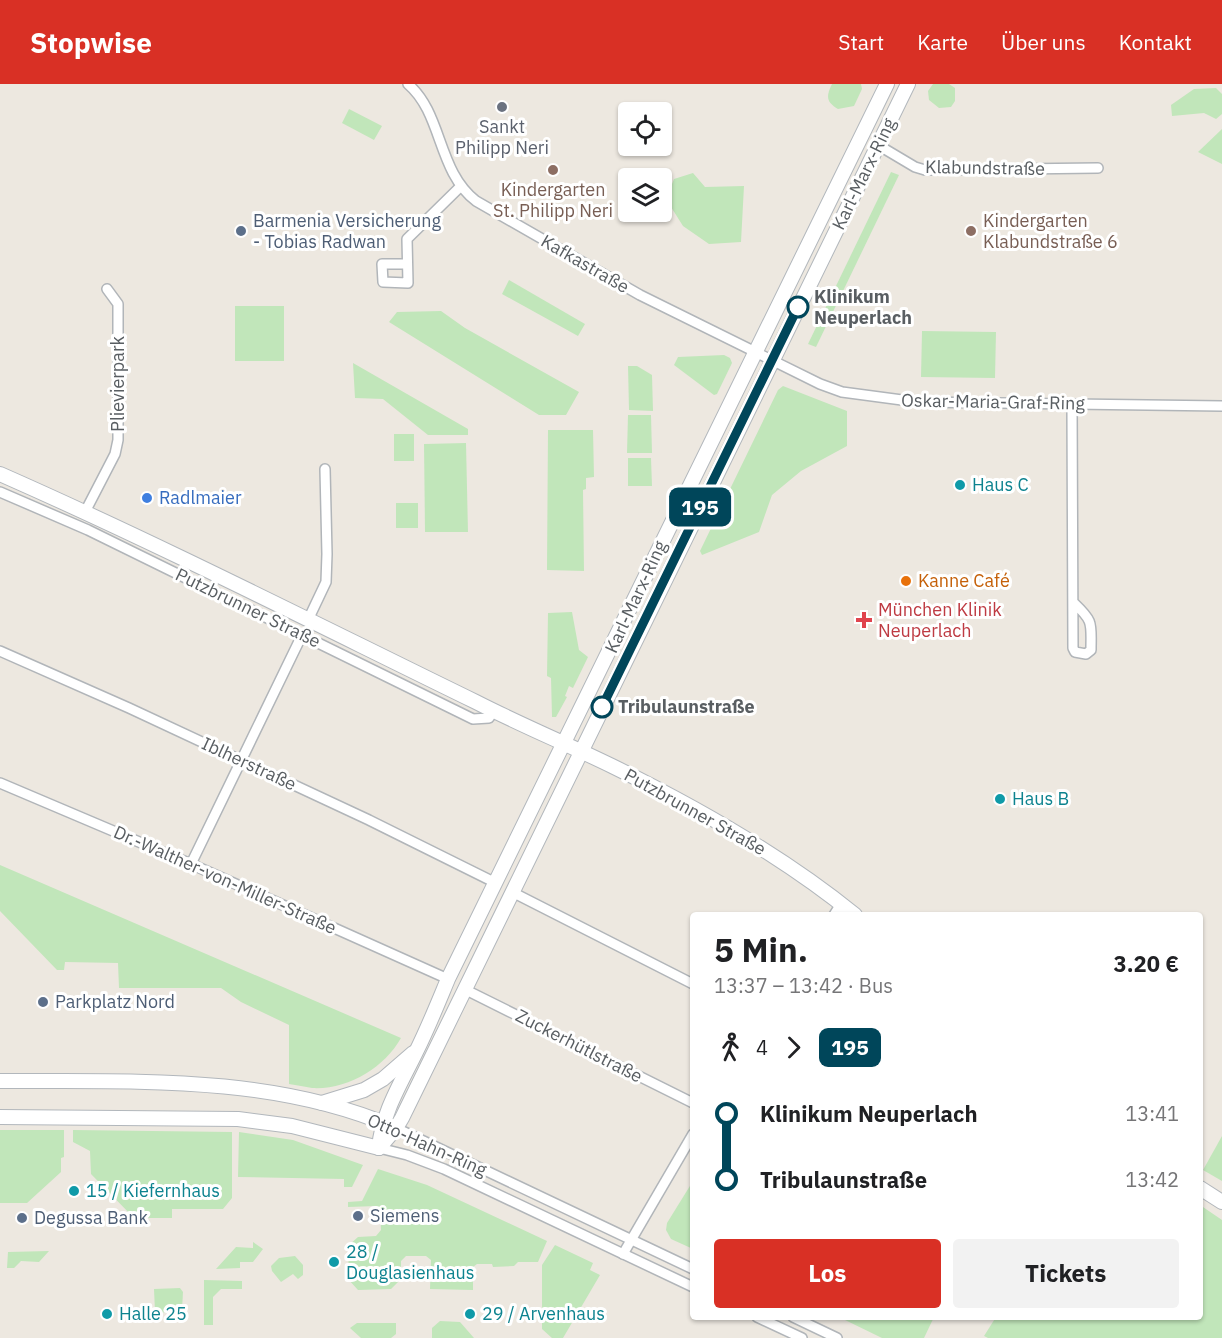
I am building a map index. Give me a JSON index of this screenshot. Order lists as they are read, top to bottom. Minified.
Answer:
{"streets":{"main road":["Karl-Marx-Ring","Putzbrunner Straße","Otto-Hahn-Ring"],"street":["Klabundstraße","Kafkastraße","Plievierpark","Oskar-Maria-Graf-Ring","Iblherstraße","Dr.-Walther-von-Miller-Straße","Zuckerhütlstraße"]},"crossings":[["Klabundstraße","Karl-Marx-Ring"],["Karl-Marx-Ring","Kafkastraße"],["Karl-Marx-Ring","Oskar-Maria-Graf-Ring"],["Karl-Marx-Ring","Putzbrunner Straße"],["Plievierpark","Putzbrunner Straße"]],"places":{"other":["Sankt Philipp Neri","Kindergarten St. Philipp Neri","Barmenia Versicherung - Tobias Radwan","Kindergarten Klabundstraße 6","Klinikum Neuperlach","Haus C","Radlmaier","Kanne Café","Tribulaunstraße","Haus B","Parkplatz Nord","15 / Kiefernhaus","Siemens","Degussa Bank","28 / Douglasienhaus","Halle 25","29 / Arvenhaus"],"health":["München Klinik Neuperlach"]},"lines":["bus line 195"],"page":{"header":"Stopwise","nav":["Start","Karte","Über uns","Kontakt"],"on_map":"195","heading":["5 Min.","13:37 – 13:42 · Bus","3.20 €"],"legs":["4","195"],"list":[{"name":"Klinikum Neuperlach","value":"13:41"},{"name":"Tribulaunstraße","value":"13:42"}],"buttons":["Los","Tickets"]}}
